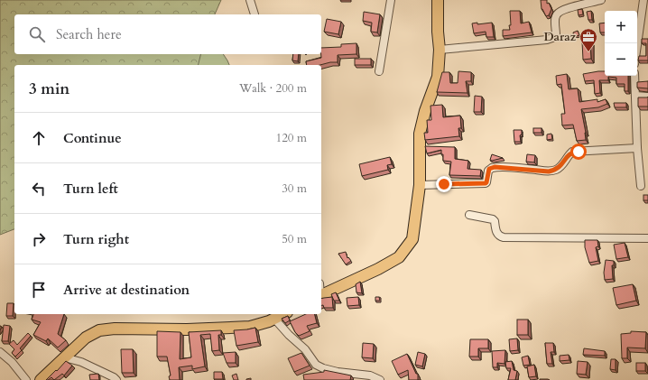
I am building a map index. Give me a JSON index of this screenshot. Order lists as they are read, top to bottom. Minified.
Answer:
{"places":{"office":["Daraz"]},"page":{"map_buttons":["+","−"],"search":"Search here","heading":["3 min","Walk · 200 m"],"list":[["Continue","120 m"],["Turn left","30 m"],["Turn right","50 m"],"Arrive at destination"]}}
